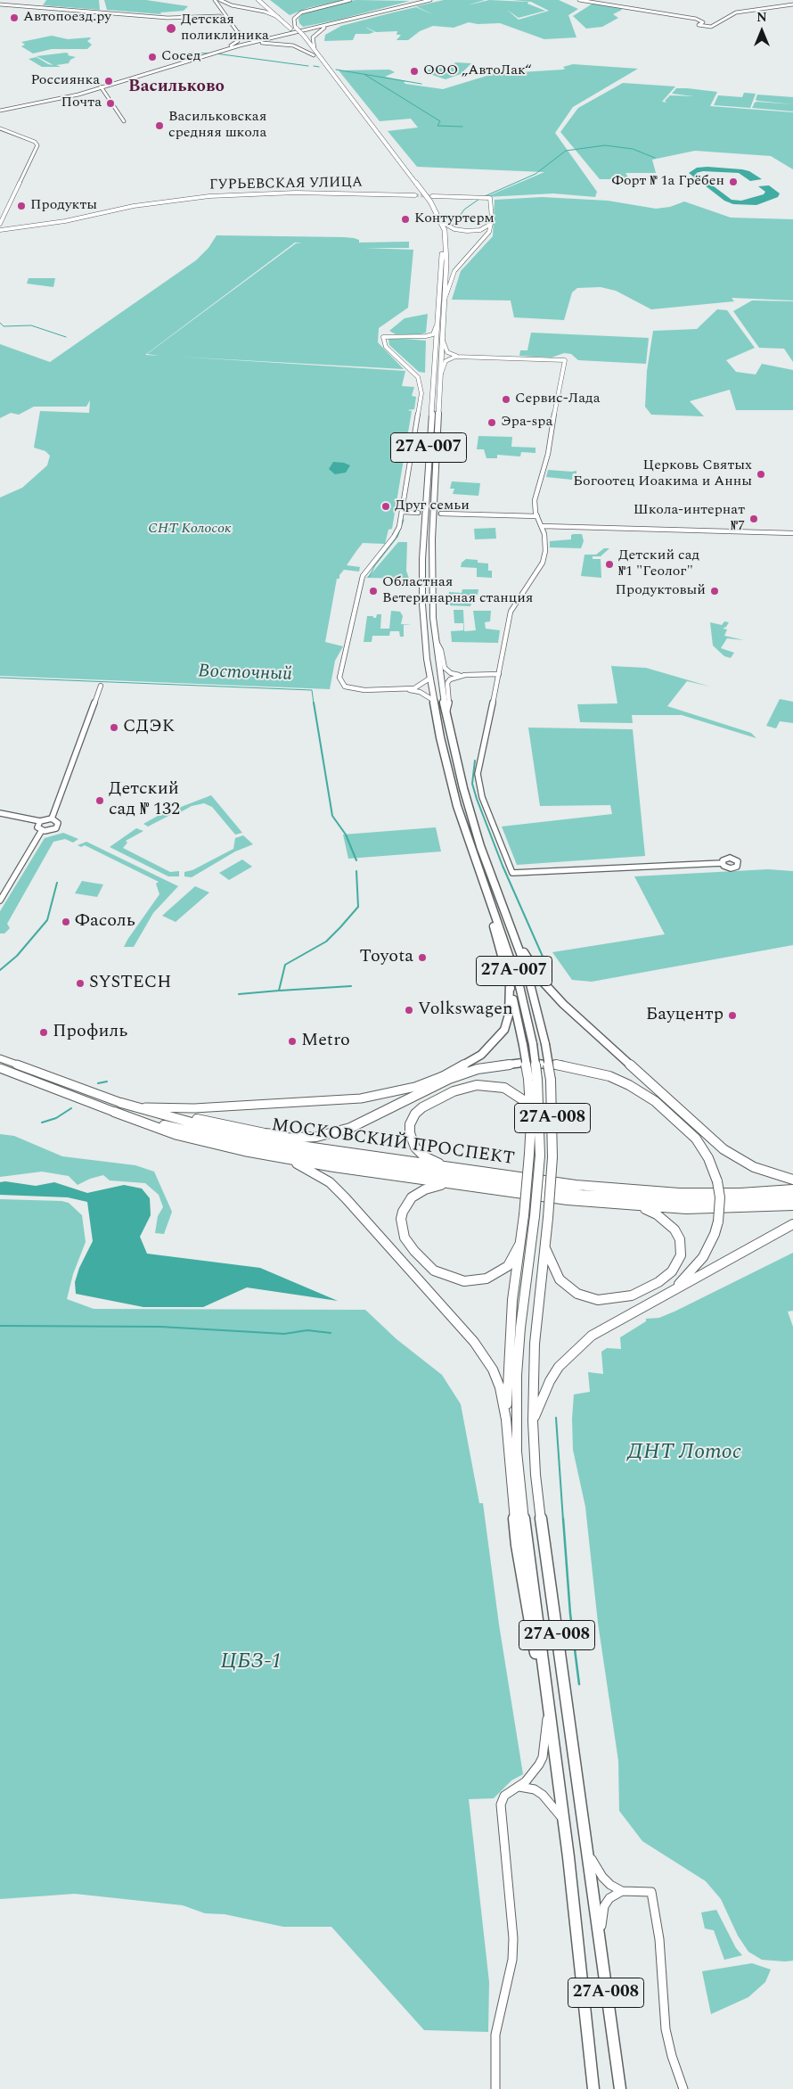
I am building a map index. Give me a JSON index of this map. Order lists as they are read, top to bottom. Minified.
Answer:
{"streets":{"highway":["27А-007","27А-008","МОСКОВСКИЙ ПРОСПЕКТ"],"street":["ГУРЬЕВСКАЯ УЛИЦА"]},"crossings":[["27А-007","27А-008"]],"districts":["Васильково"],"water":["Восточный"],"parks":["СНТ Колосок","ДНТ Лотос","ЦБЗ-1"],"places":["Автопоезд.ру","Детская поликлиника","Сосед","ООО „АвтоЛак“","Россиянка","Почта","Васильковская средняя школа","Форт № 1а Грёбен","Продукты","Контуртерм","Сервис-Лада","Эра-spa","Церковь Святых Богоотец Иоакима и Анны","Друг семьи","Школа-интернат №7","Детский сад №1 \"Геолог\"","Областная Ветеринарная станция","Продуктовый","СДЭК","Детский сад № 132","Фасоль","Toyota","SYSTECH","Volkswagen","Бауцентр","Профиль","Metro"],"north":"top"}
